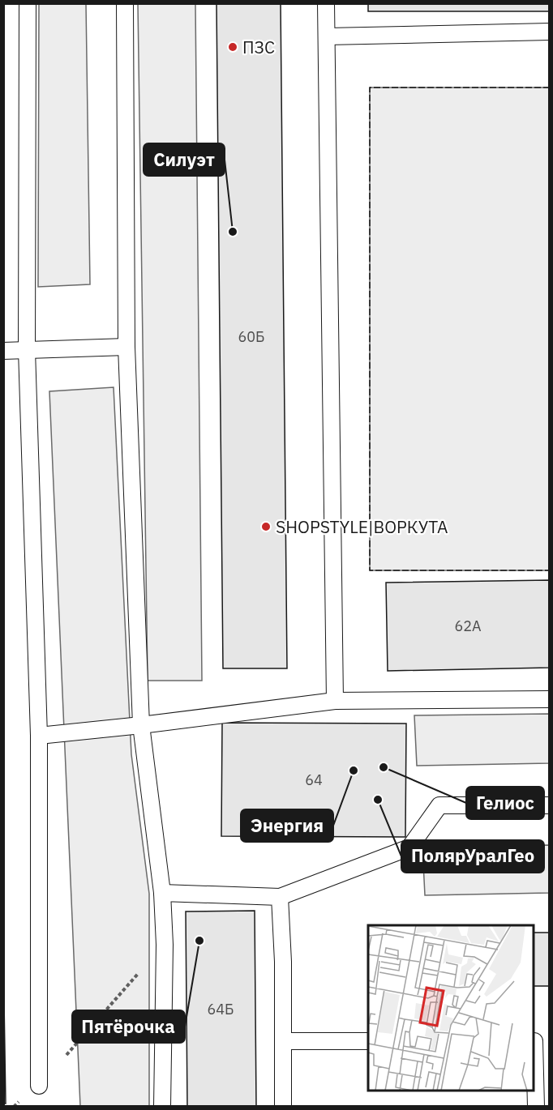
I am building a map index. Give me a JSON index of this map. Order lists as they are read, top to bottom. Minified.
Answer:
{"places":["ПЗС","Силуэт","SHOPSTYLE|ВОРКУТА","Гелиос","Энергия","ПолярУралГео","Пятёрочка"],"house_numbers":["60Б","62А","64","64Б"]}
